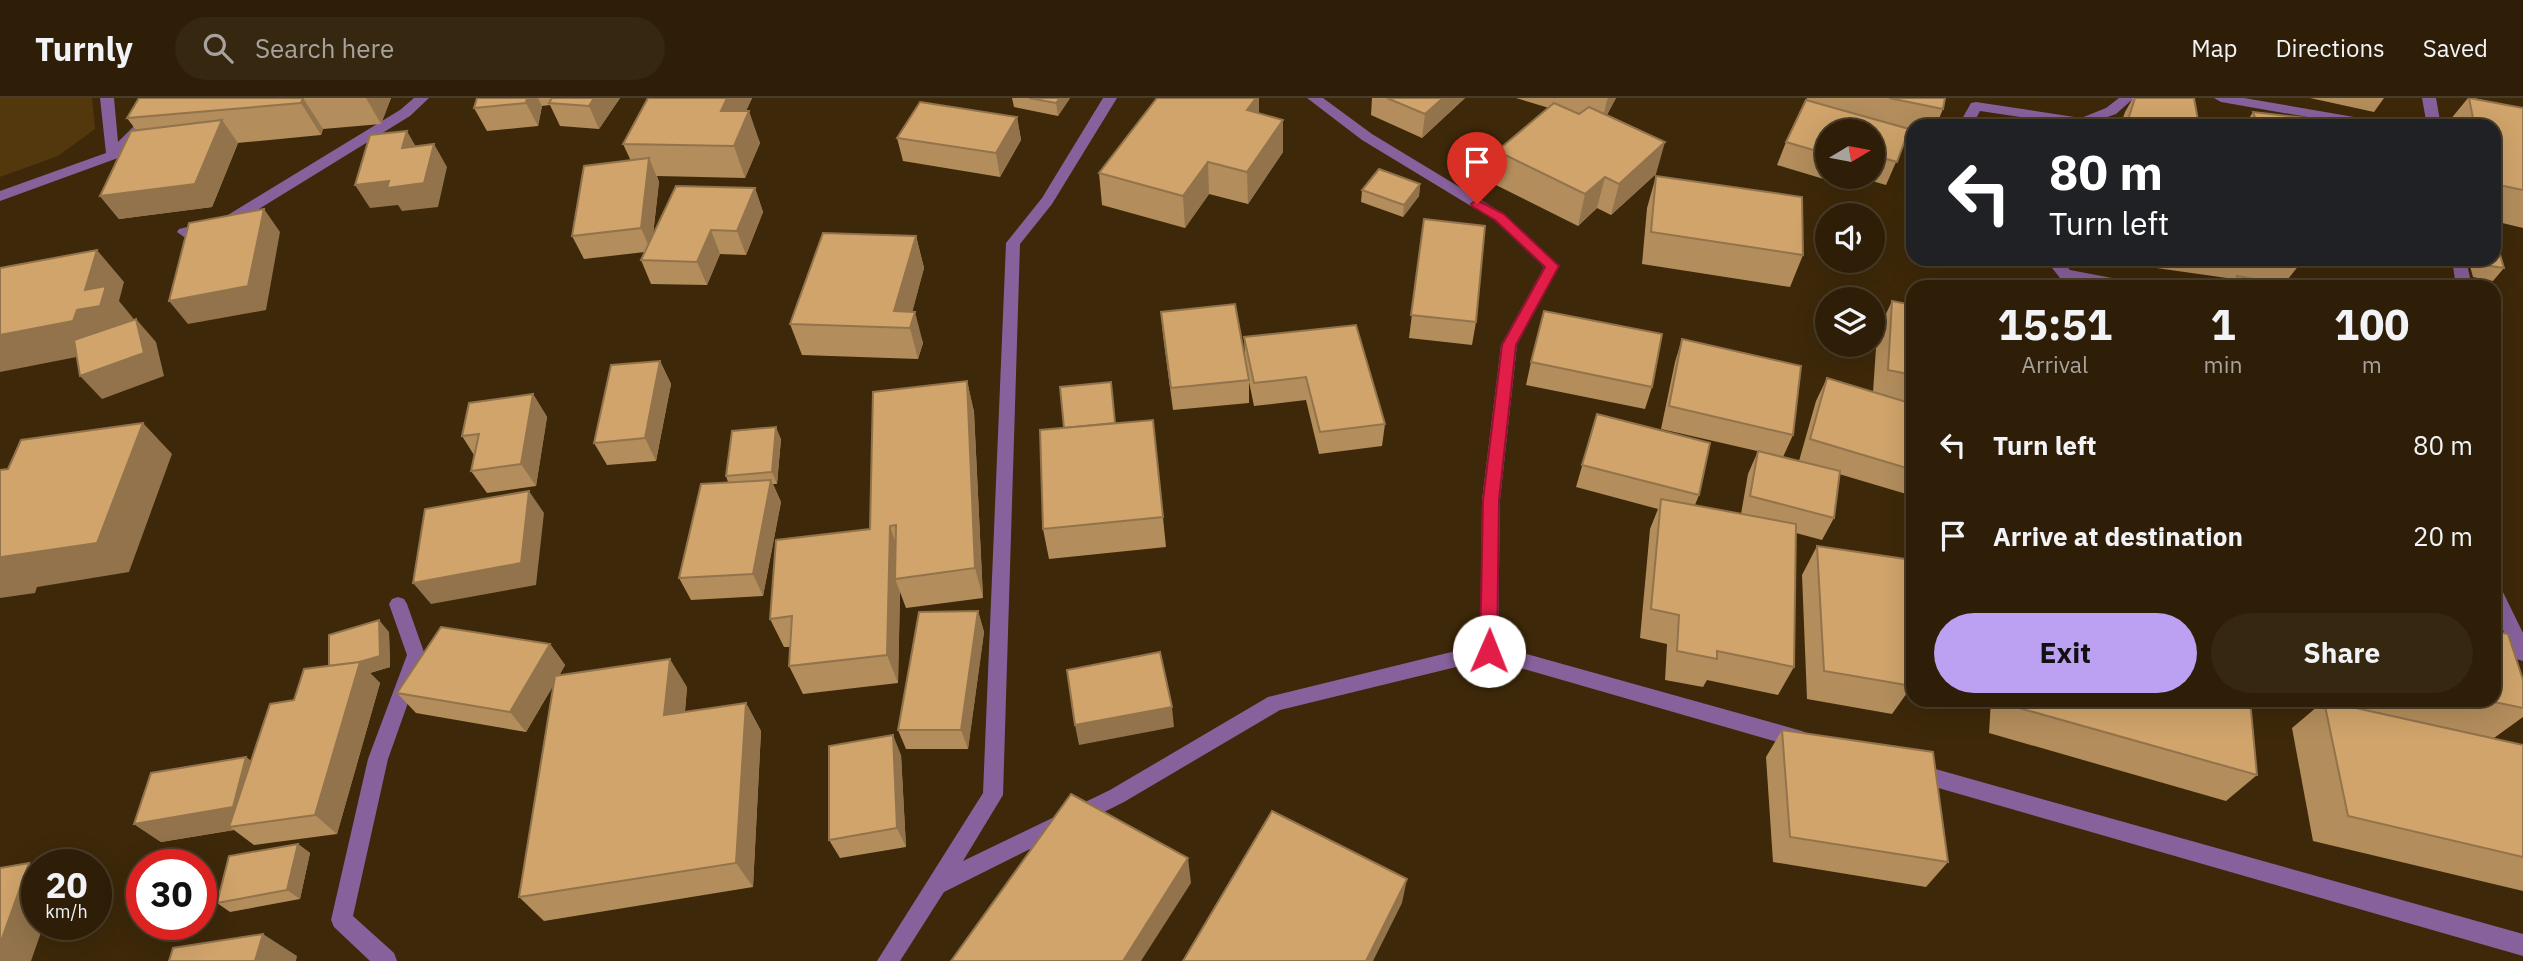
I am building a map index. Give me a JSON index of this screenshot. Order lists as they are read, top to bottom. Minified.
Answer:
{"north":"right","page":{"header":"Turnly","search":"Search here","nav":["Map","Directions","Saved"],"turn":["80 m","Turn left"],"eta":["15:51","Arrival","1","min","100","m"],"list":[{"name":"Turn left","value":"80 m"},{"name":"Arrive at destination","value":"20 m"}],"buttons":["Exit","Share"],"speed":"20 km/h","limit":"30"}}
